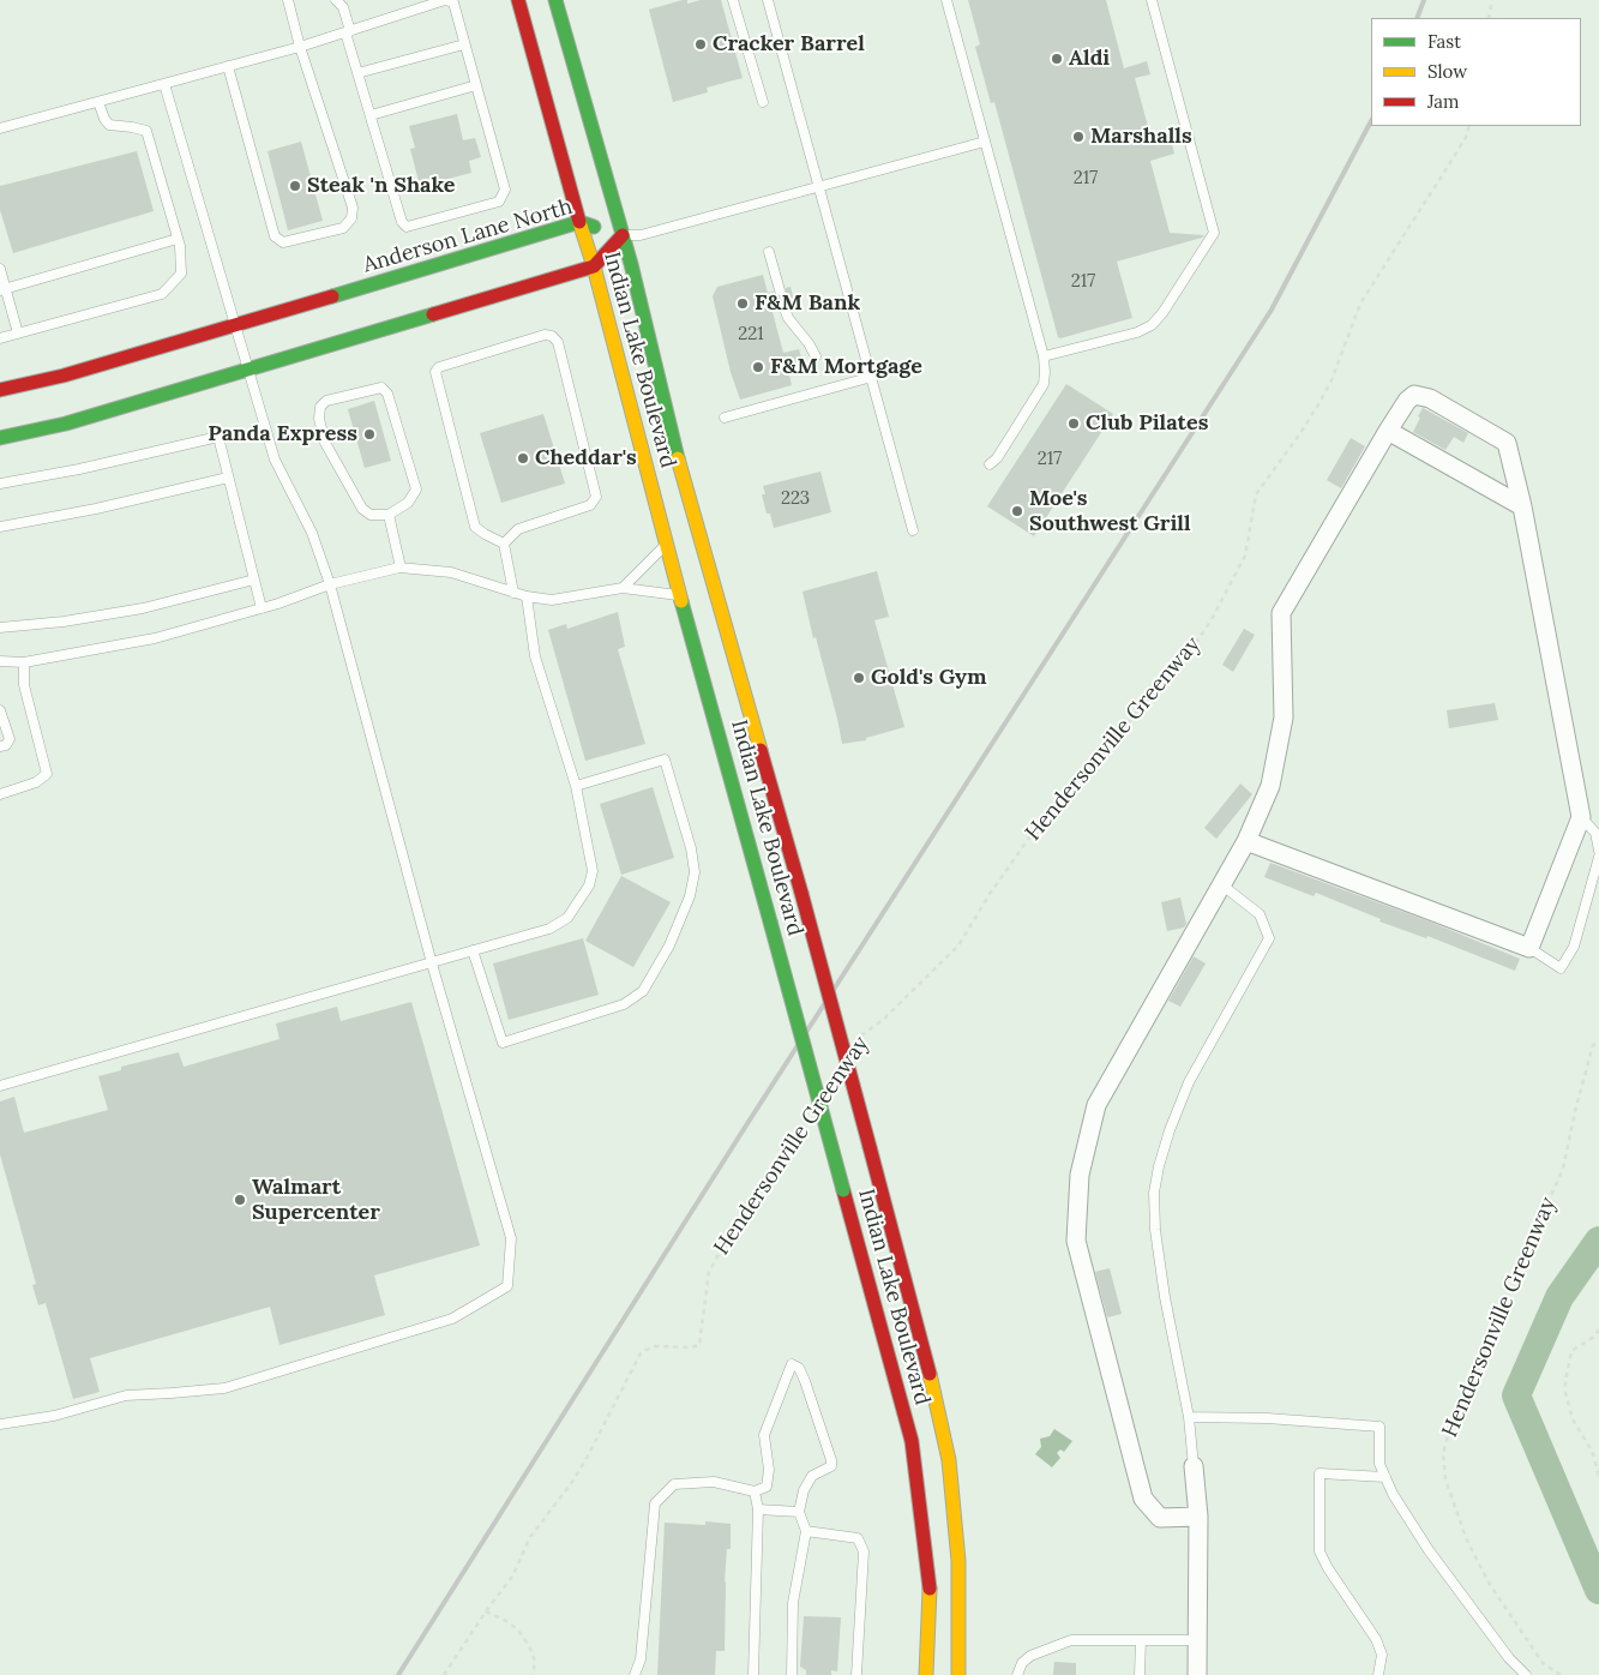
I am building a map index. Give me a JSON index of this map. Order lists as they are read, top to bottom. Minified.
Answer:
{"streets":{"main road":["Anderson Lane North","Indian Lake Boulevard"],"path":["Hendersonville Greenway"]},"crossings":[["Anderson Lane North","Indian Lake Boulevard"]],"places":["Cracker Barrel","Aldi","Marshalls","Steak 'n Shake","F&M Bank","F&M Mortgage","Club Pilates","Panda Express","Cheddar's","Moe's Southwest Grill","Gold's Gym","Walmart Supercenter"],"house_numbers":["217","217","221","217","223"],"legend":["Fast","Slow","Jam"]}
